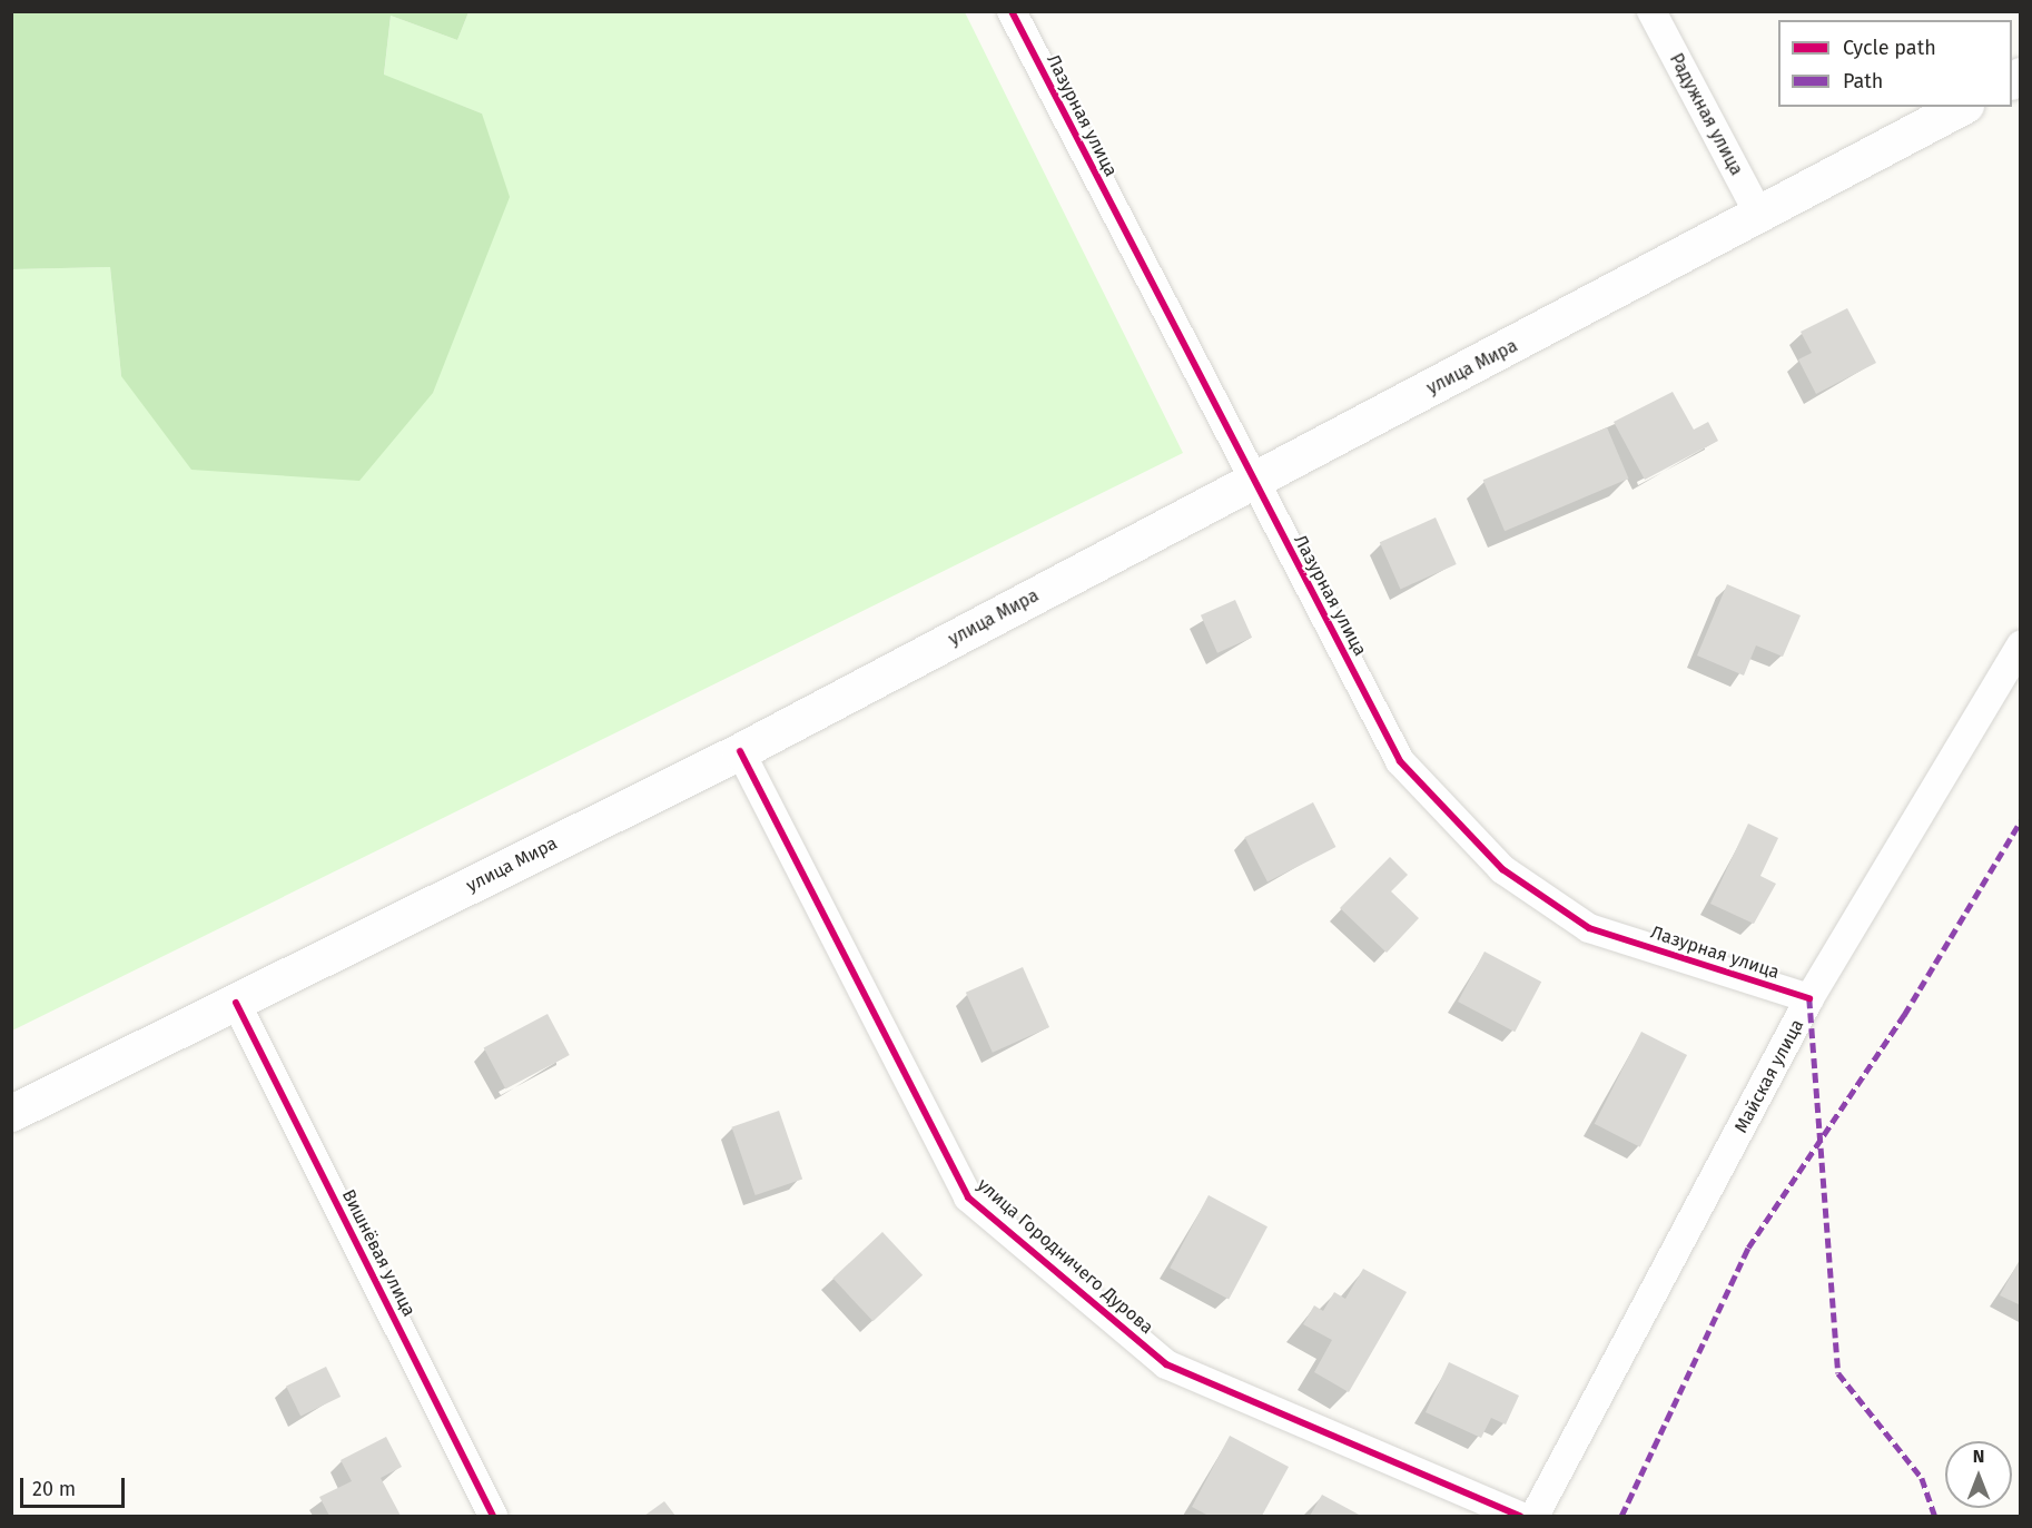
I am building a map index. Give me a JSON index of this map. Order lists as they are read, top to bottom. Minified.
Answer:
{"streets":{"main road":["улица Мира"],"street":["Радужная улица","Лазурная улица","Майская улица","Вишнёвая улица","улица Городничего Дурова"]},"crossings":[["Радужная улица","улица Мира"],["Лазурная улица","улица Мира"],["Лазурная улица","Майская улица"],["улица Мира","Вишнёвая улица"],["улица Мира","улица Городничего Дурова"]],"legend":["Cycle path","Path"],"scale_bar":"20 m","north":"top"}
